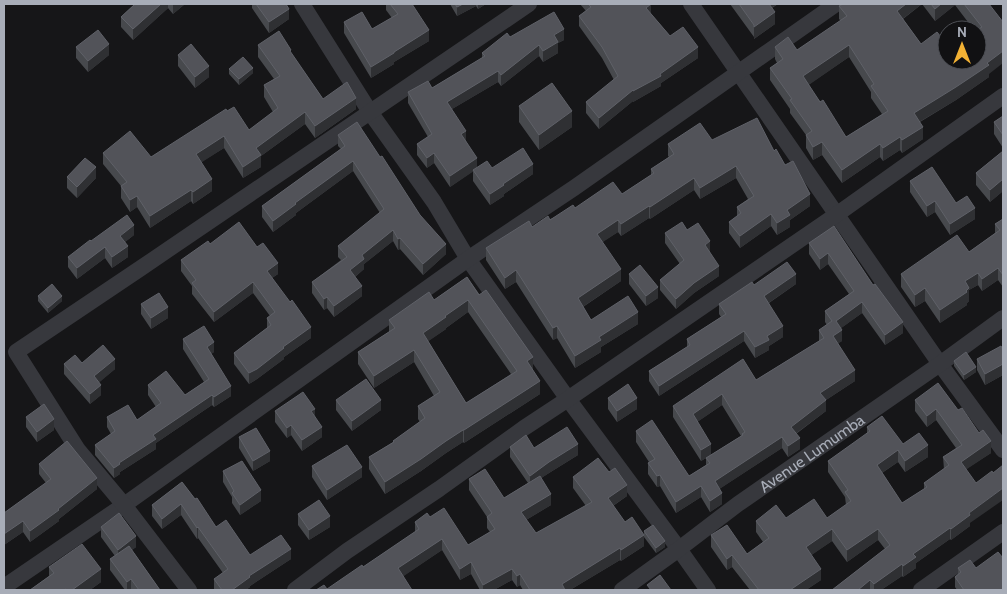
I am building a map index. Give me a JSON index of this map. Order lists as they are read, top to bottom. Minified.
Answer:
{"streets":{"street":["Avenue Lumumba"]},"north":"top"}
